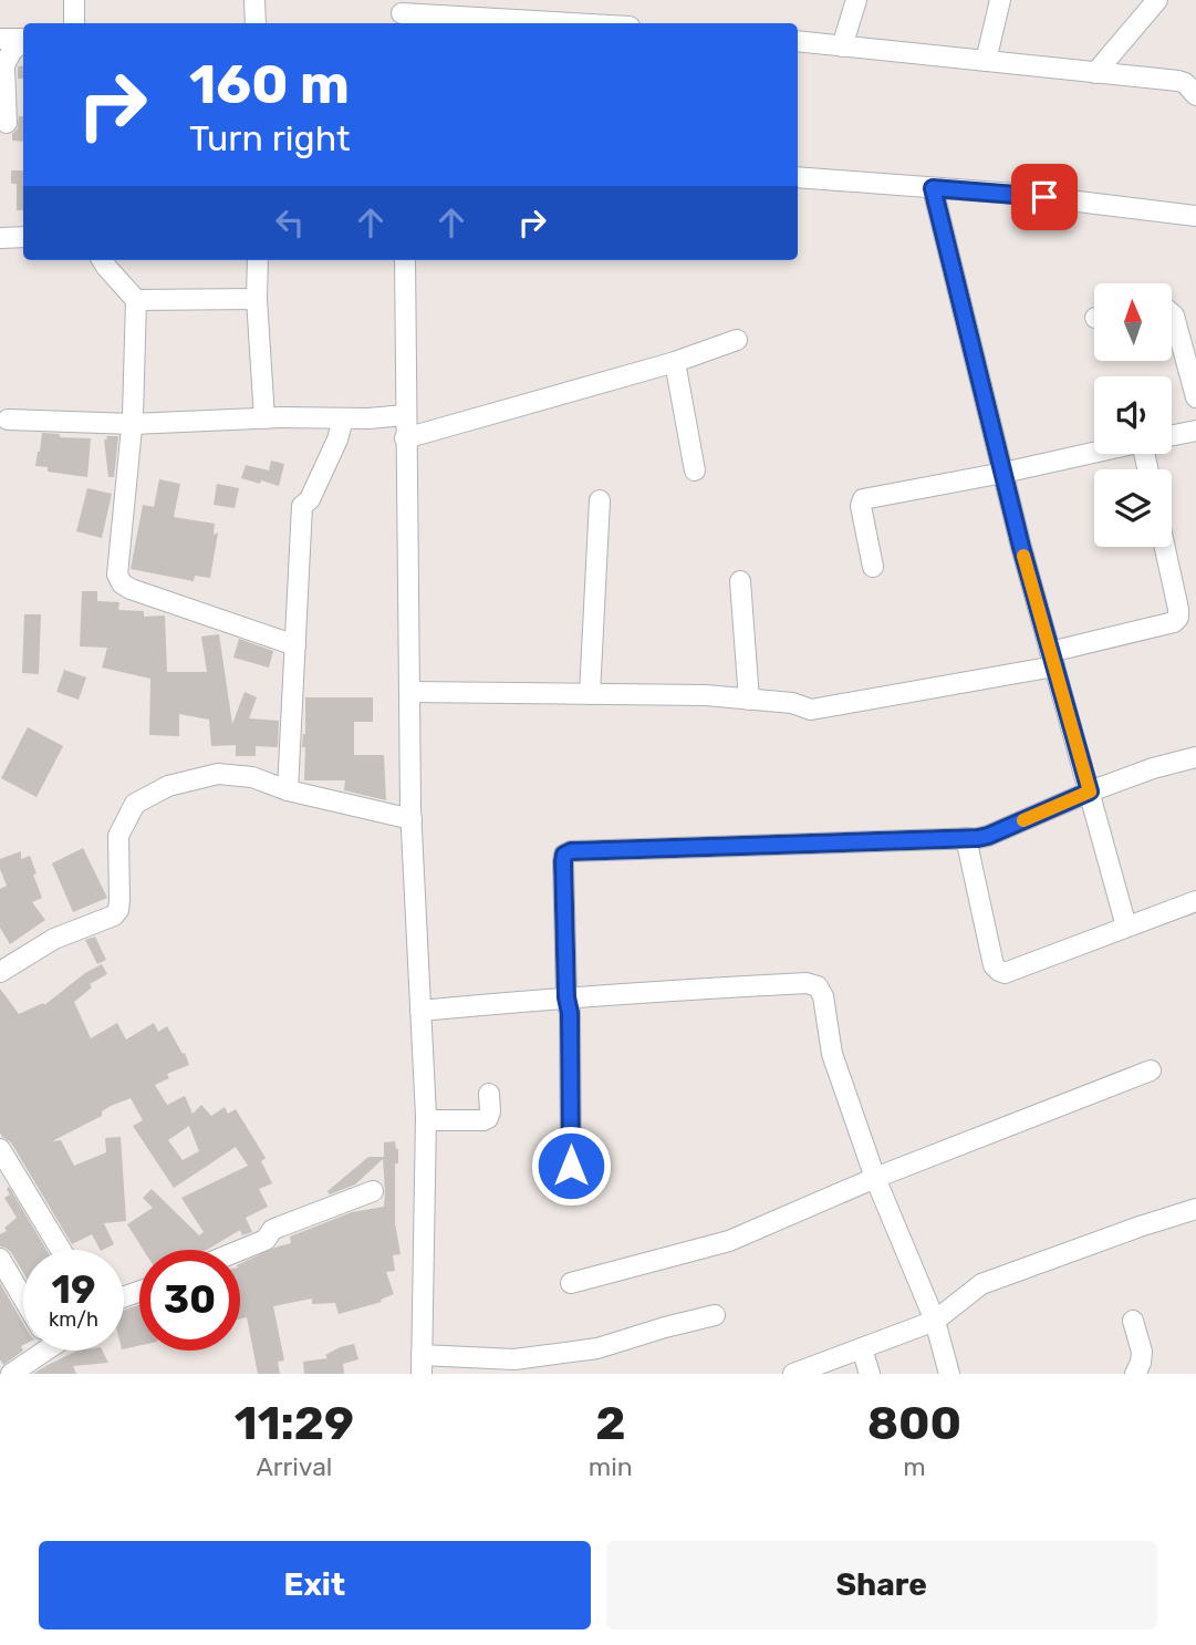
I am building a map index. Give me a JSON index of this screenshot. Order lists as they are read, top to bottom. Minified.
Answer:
{"north":"top","page":{"turn":["160 m","Turn right"],"speed":"19 km/h","limit":"30","eta":["11:29","Arrival","2","min","800","m"],"buttons":["Exit","Share"]}}
